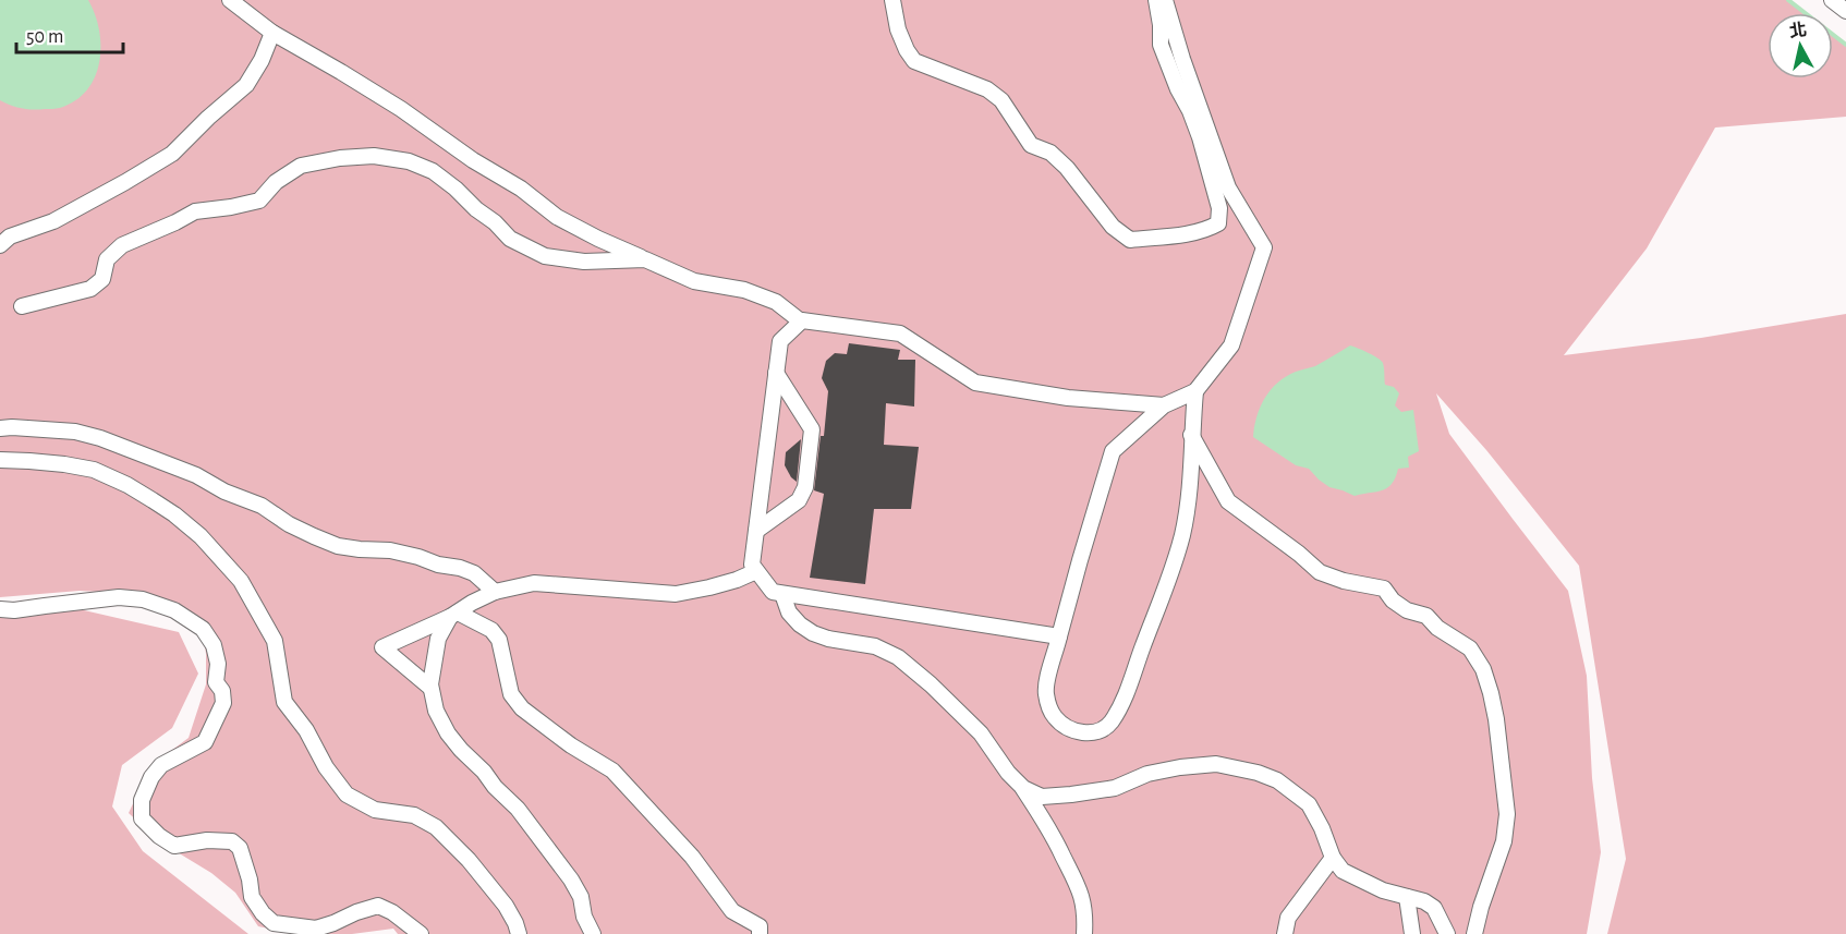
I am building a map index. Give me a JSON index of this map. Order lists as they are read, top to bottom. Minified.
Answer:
{"scale_bar":"50 m","north":"top"}
